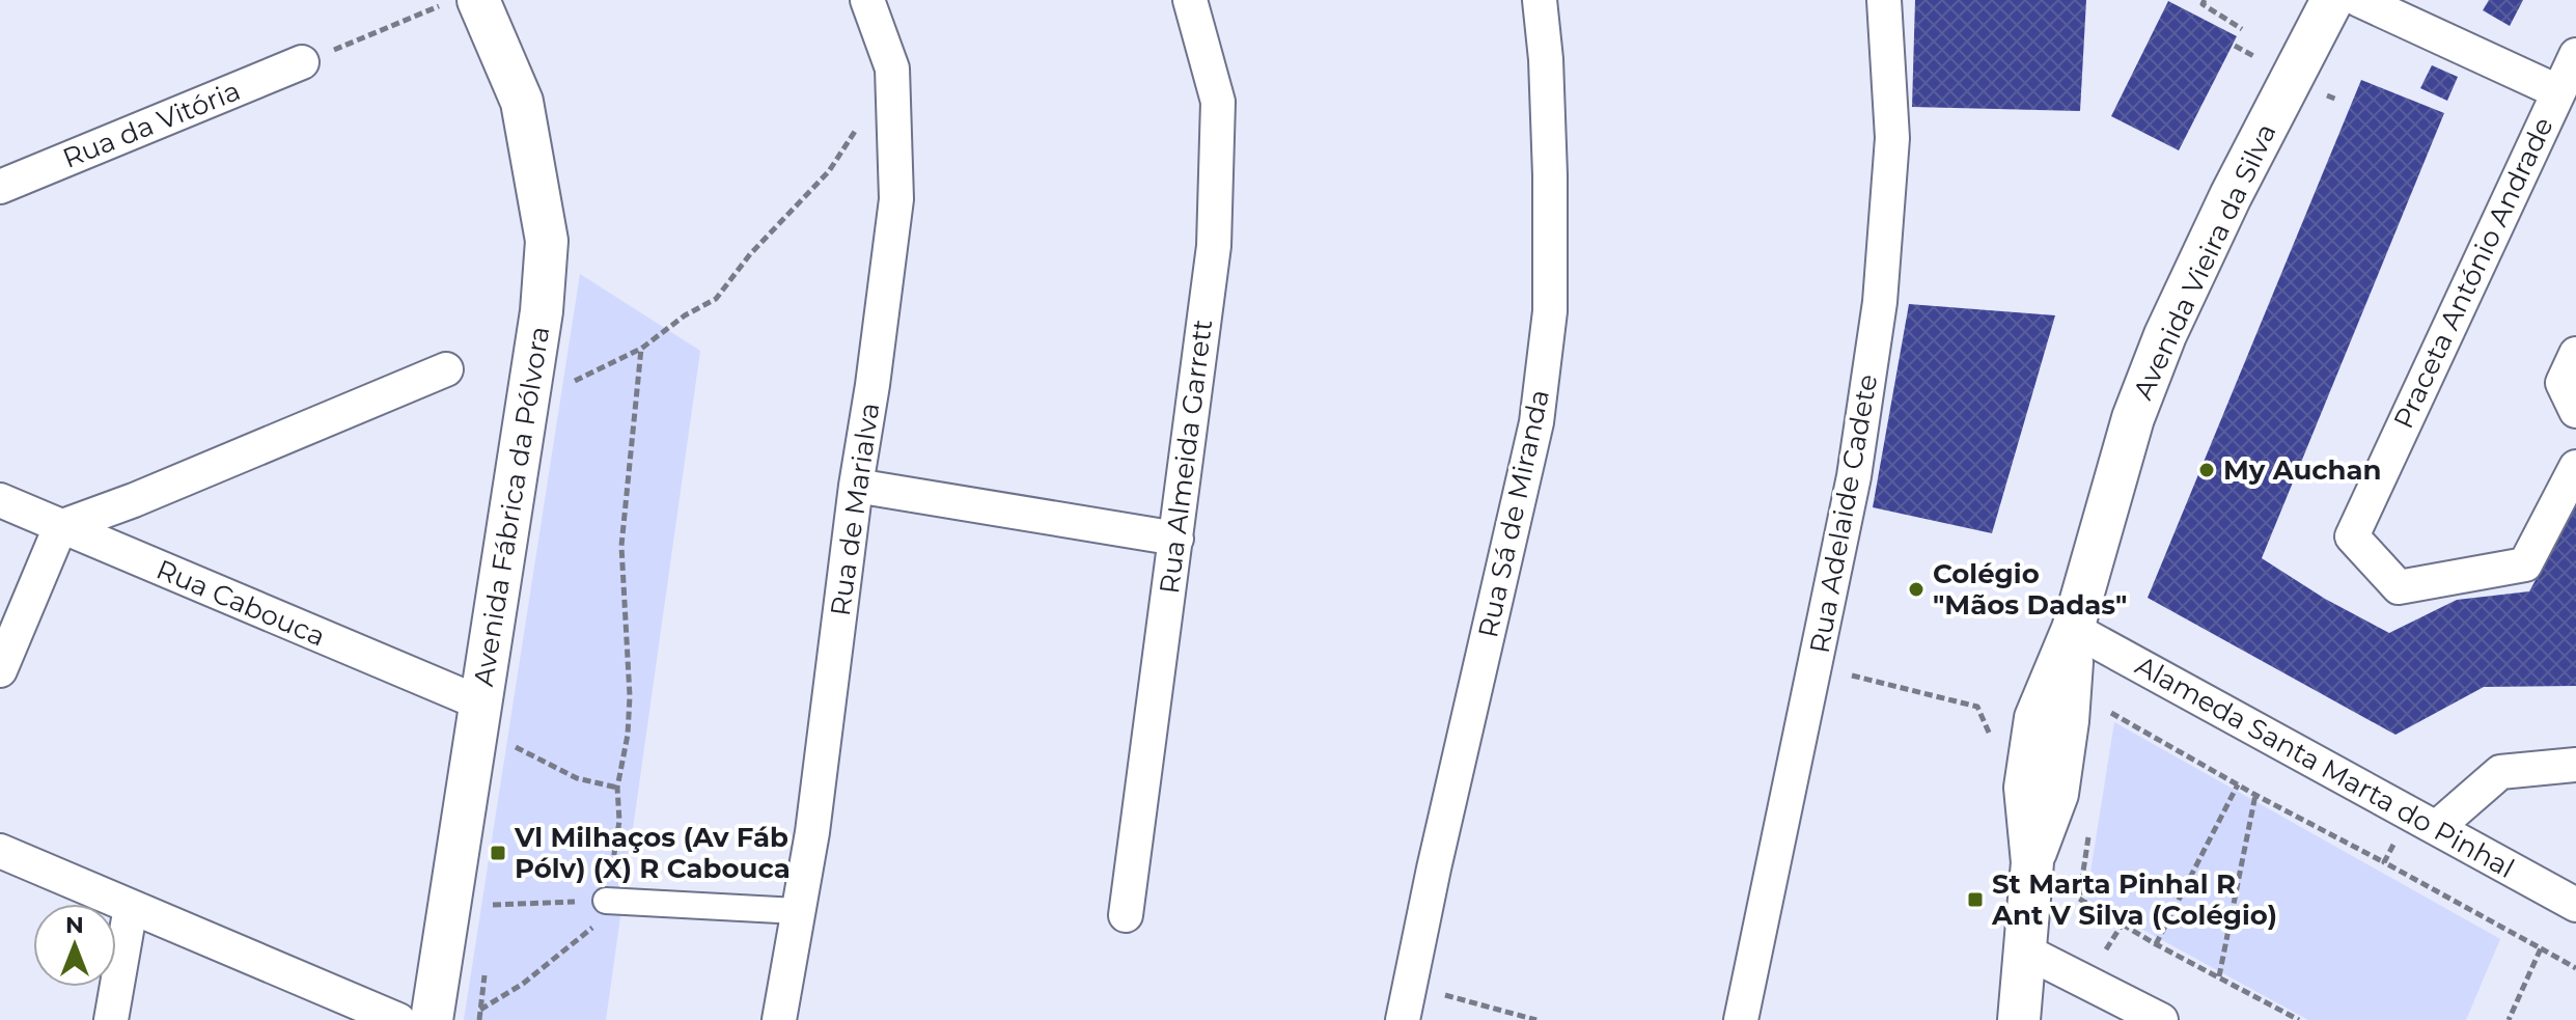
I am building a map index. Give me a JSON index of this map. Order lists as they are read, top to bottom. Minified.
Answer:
{"streets":{"street":["Rua da Vitória","Avenida Vieira da Silva","Praceta António Andrade","Rua Almeida Garrett","Avenida Fábrica da Pólvora","Rua de Marialva","Rua Sá de Miranda","Rua Adelaide Cadete","Rua Cabouca","Alameda Santa Marta do Pinhal"]},"crossings":[["Avenida Vieira da Silva","Alameda Santa Marta do Pinhal"],["Avenida Fábrica da Pólvora","Rua Cabouca"]],"places":{"other":["My Auchan","Colégio \"Mãos Dadas\""],"transit":["Vl Milhaços (Av Fáb Pólv) (X) R Cabouca","St Marta Pinhal R Ant V Silva (Colégio)"]},"north":"top"}
